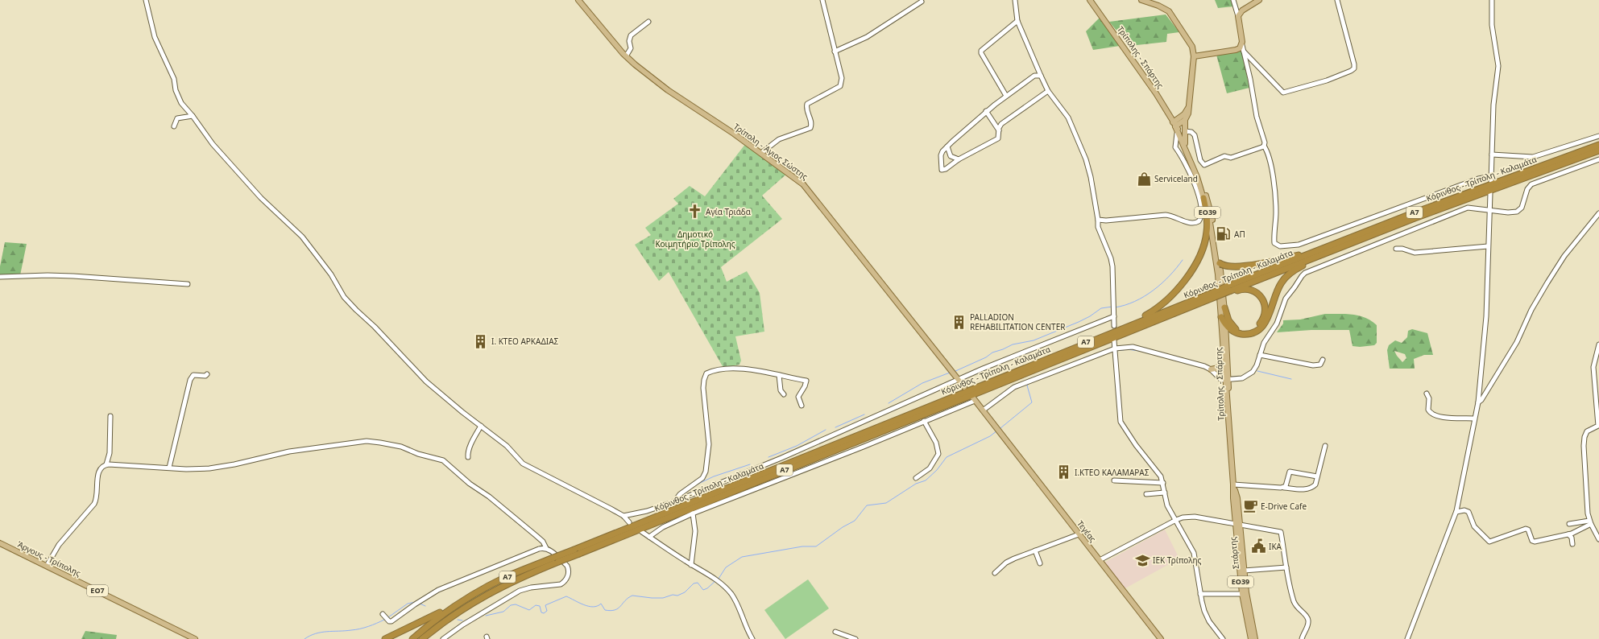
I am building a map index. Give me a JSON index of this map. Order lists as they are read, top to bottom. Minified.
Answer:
{"streets":{"highway":["Κόρινθος - Τρίπολη - Καλαμάτα","Α7"],"main road":["Τρίπολης - Σπάρτης","Τρίπολη - Άγιος Σώστης","ΕΟ39","Τεγέας","Σπάρτης","Άργους - Τρίπολης","ΕΟ7"]},"crossings":[["Τρίπολης - Σπάρτης","Σπάρτης"]],"parks":["Δημοτικό Κοιμητήριο Τρίπολης"],"places":{"shop":["Serviceland"],"church":["Αγία Τριάδα"],"fuel station":["ΑΠ"],"building":["PALLADION REHABILITATION CENTER","Ι. ΚΤΕΟ ΑΡΚΑΔΙΑΣ","Ι.ΚΤΕΟ ΚΑΛΑΜΑΡΑΣ"],"cafe":["E-Drive Cafe"],"public building":["ΙΚΑ"],"school or university":["ΙΕΚ Τρίπολης"]}}
